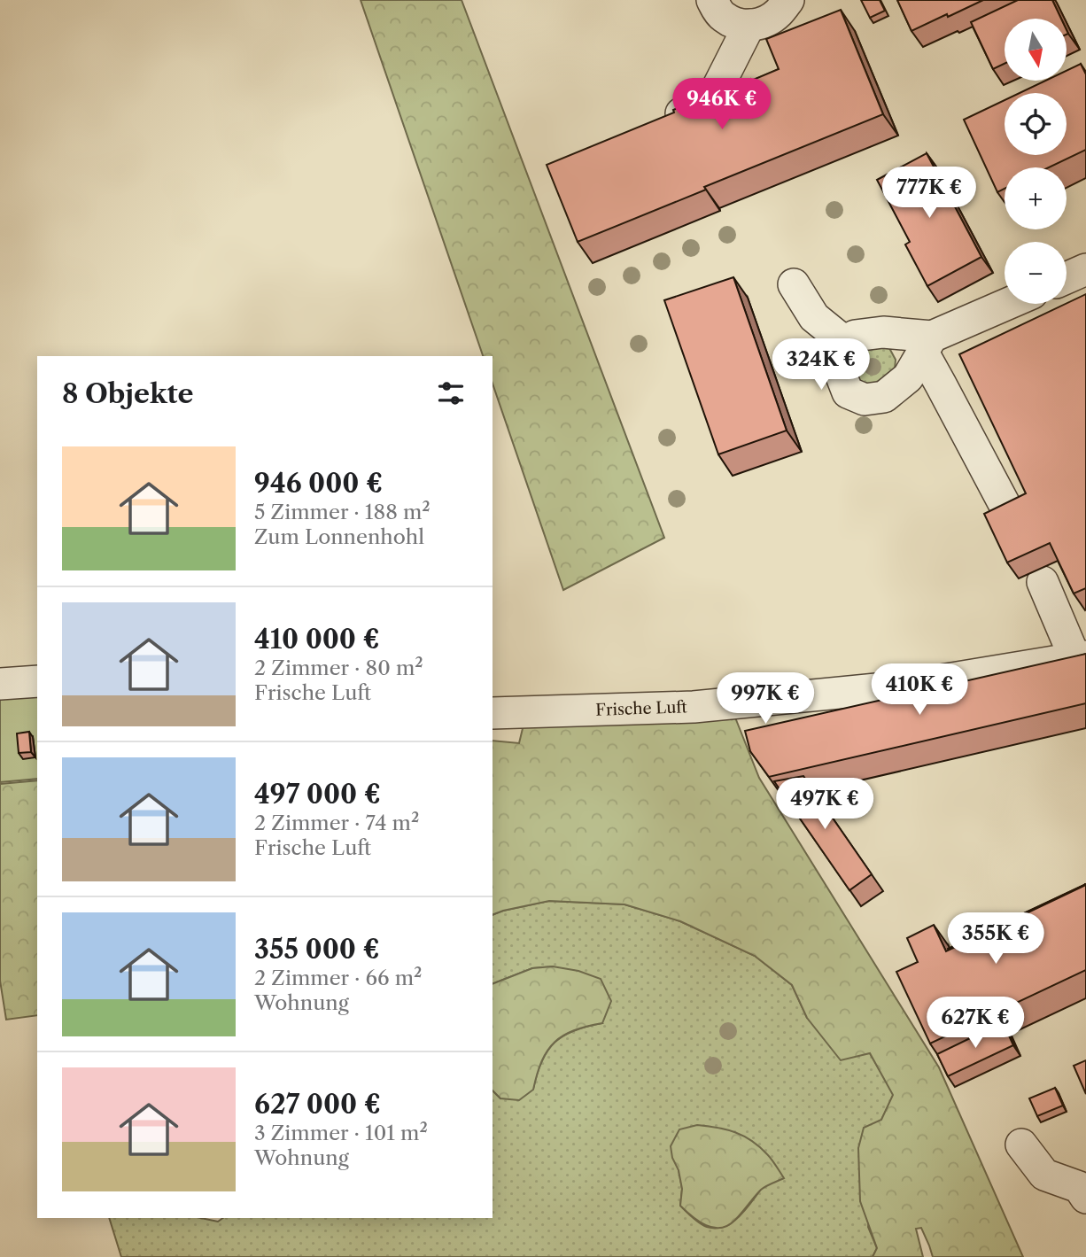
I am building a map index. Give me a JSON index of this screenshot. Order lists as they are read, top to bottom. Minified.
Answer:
{"streets":{"street":["Frische Luft"]},"north":"bottom","page":{"map_buttons":["+","−"],"price":["946K €","777K €","324K €","410K €","997K €","497K €","355K €","627K €"],"heading":"8 Objekte","list":[{"name":"946 000 €","note":"5 Zimmer · 188 m² · Zum Lonnenhohl"},{"name":"410 000 €","note":"2 Zimmer · 80 m² · Frische Luft"},{"name":"497 000 €","note":"2 Zimmer · 74 m² · Frische Luft"},{"name":"355 000 €","note":"2 Zimmer · 66 m² · Wohnung"},{"name":"627 000 €","note":"3 Zimmer · 101 m² · Wohnung"}]}}
